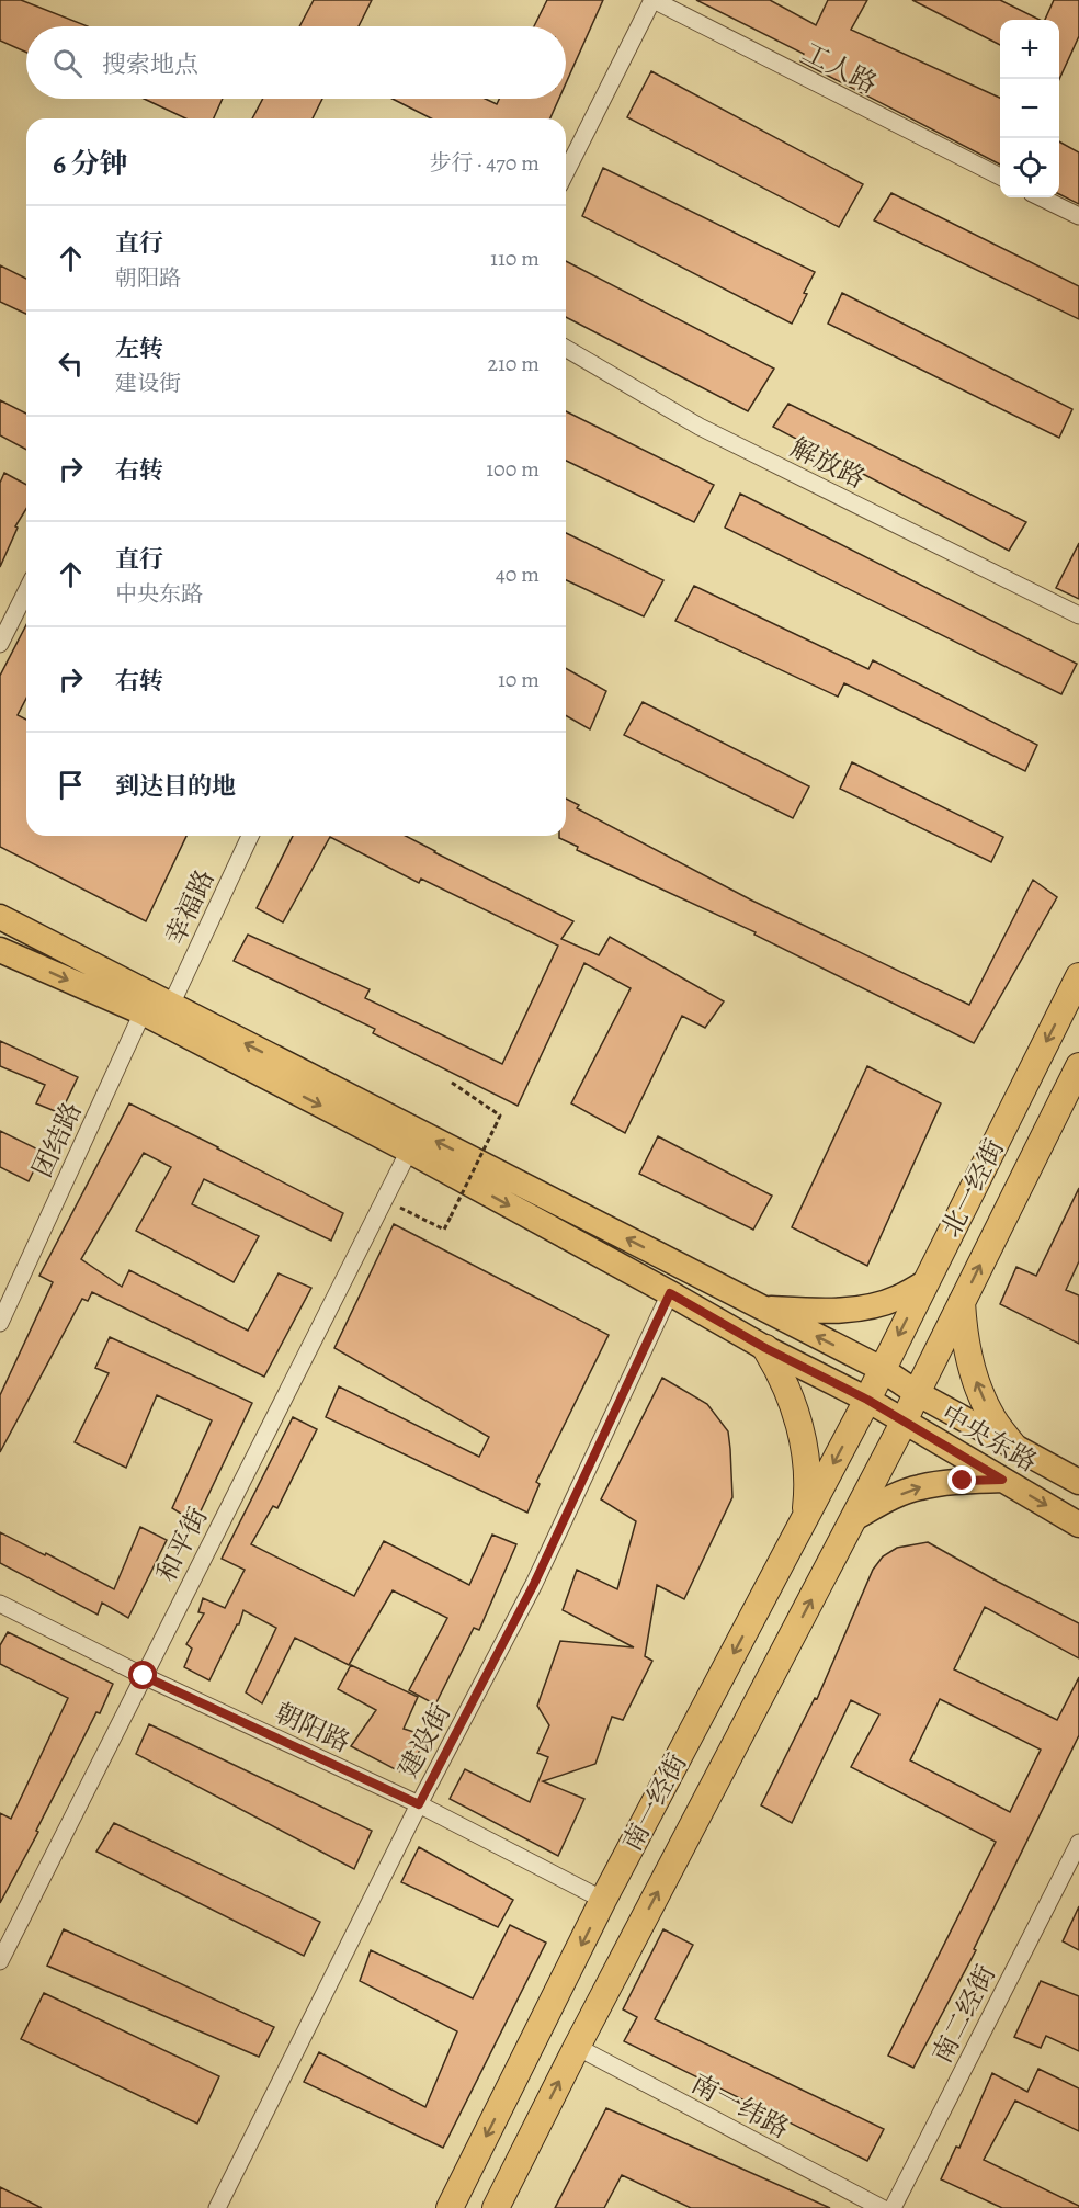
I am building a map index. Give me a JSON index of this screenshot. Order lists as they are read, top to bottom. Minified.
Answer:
{"streets":{"highway":["北一经街","南一经街"],"main road":["中央东路"],"street":["工人路","解放路","幸福路","团结路","和平街","朝阳路","建设街","南二经街","南一纬路"]},"crossings":[["幸福路","中央东路"],["团结路","中央东路"],["北一经街","中央东路"],["北一经街","南一经街"],["中央东路","和平街"],["中央东路","建设街"],["中央东路","南一经街"],["和平街","朝阳路"],["朝阳路","建设街"],["朝阳路","南一经街"],["南一经街","南一纬路"]],"page":{"map_buttons":["+","−"],"search":"搜索地点","heading":["6 分钟","步行 · 470 m"],"list":[["直行","朝阳路","110 m"],["左转","建设街","210 m"],["右转","100 m"],["直行","中央东路","40 m"],["右转","10 m"],"到达目的地"]}}
